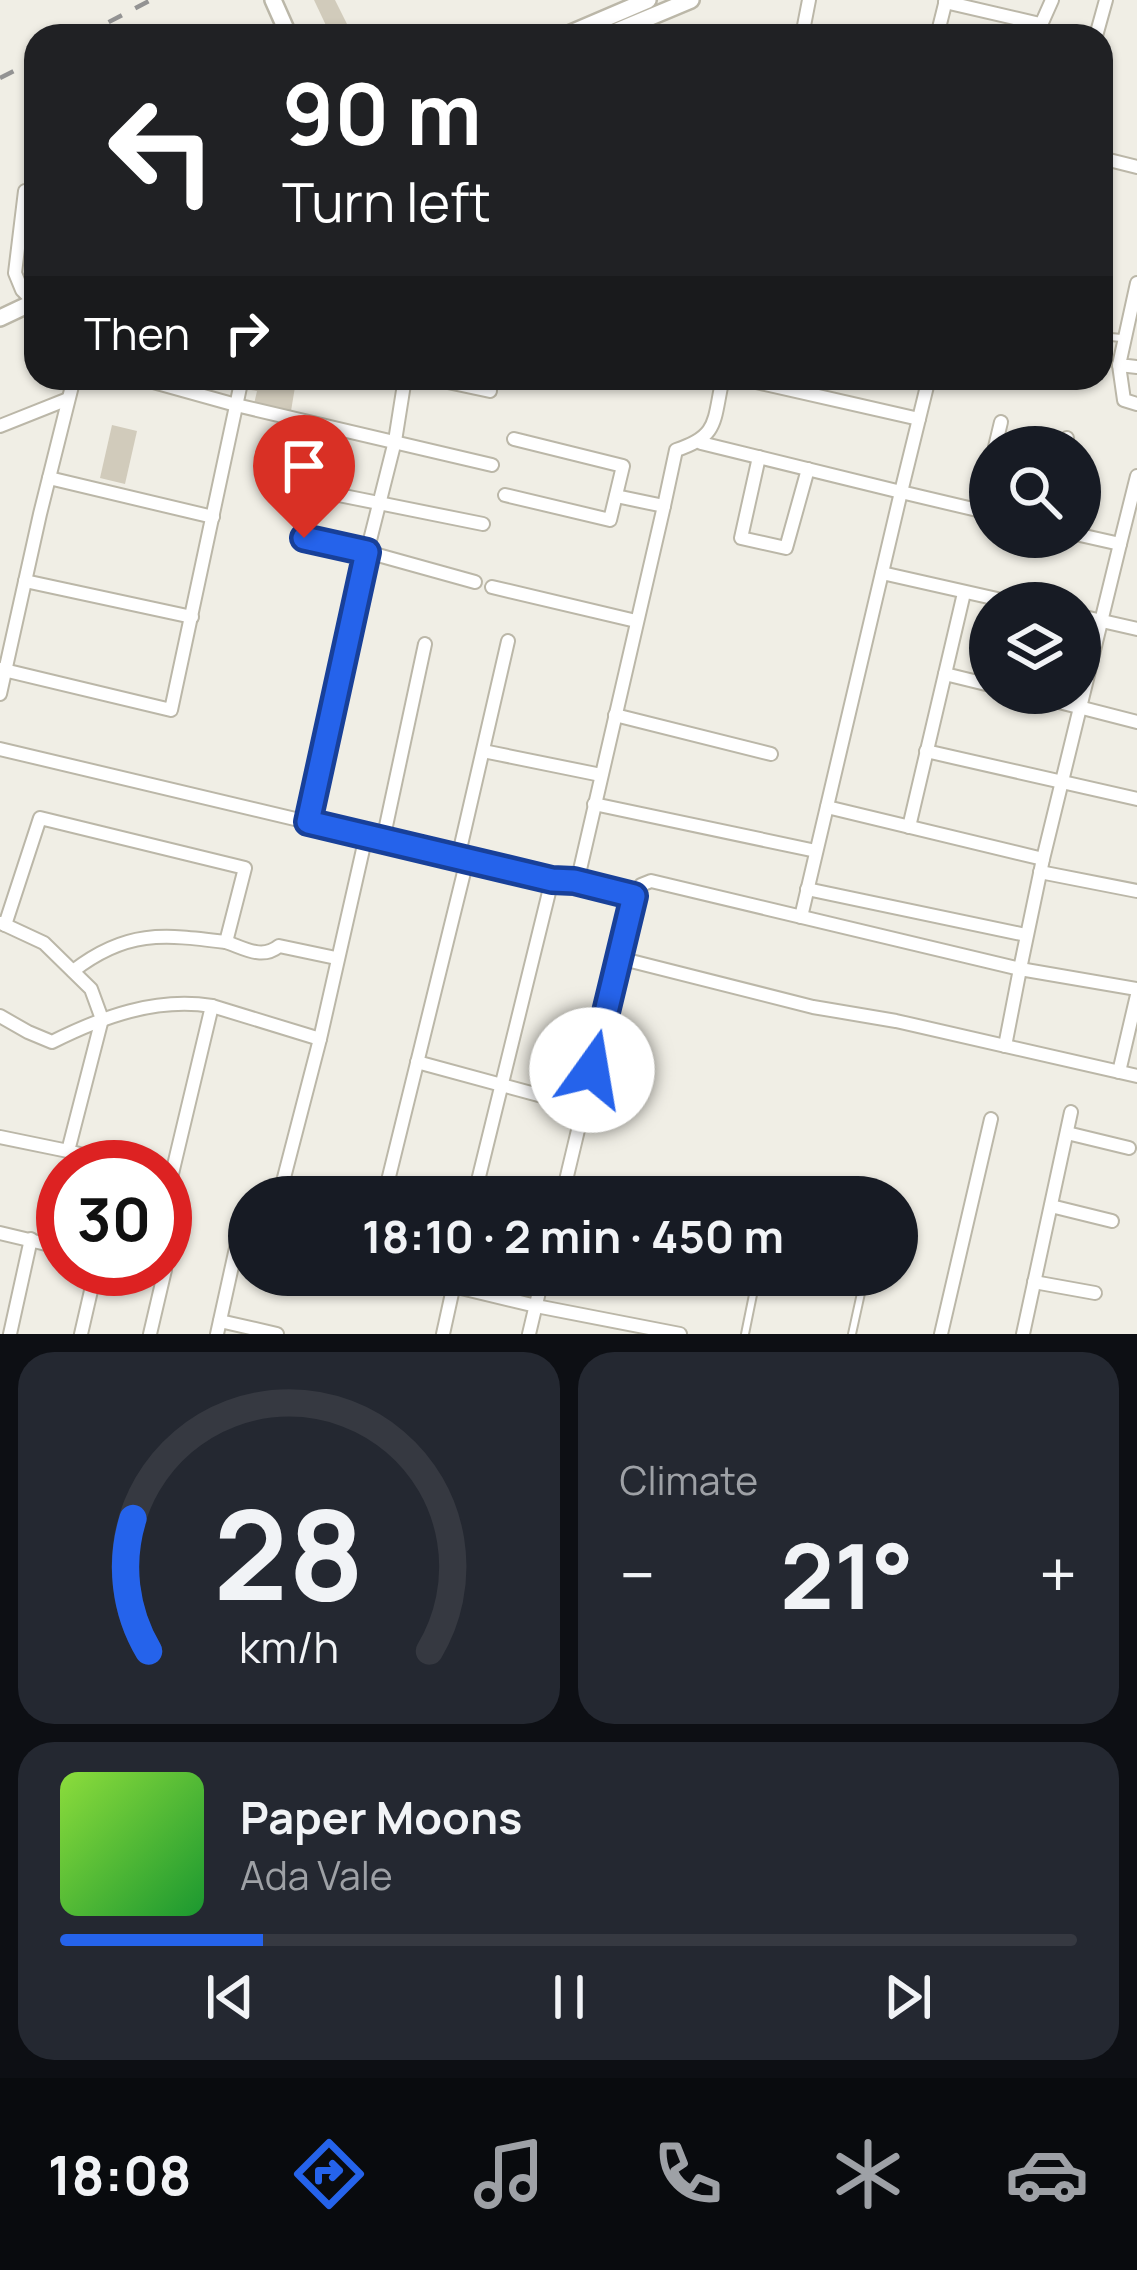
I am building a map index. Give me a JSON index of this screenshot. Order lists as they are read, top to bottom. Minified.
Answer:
{"page":{"turn":["90 m","Turn left"],"then":"Then","limit":"30","trip":"18:10 · 2 min · 450 m","tile":"Climate","heat":["−","21°","+"],"song":["Paper Moons","Ada Vale"],"tabs":"18:08","gauge":["28","km/h"]}}
